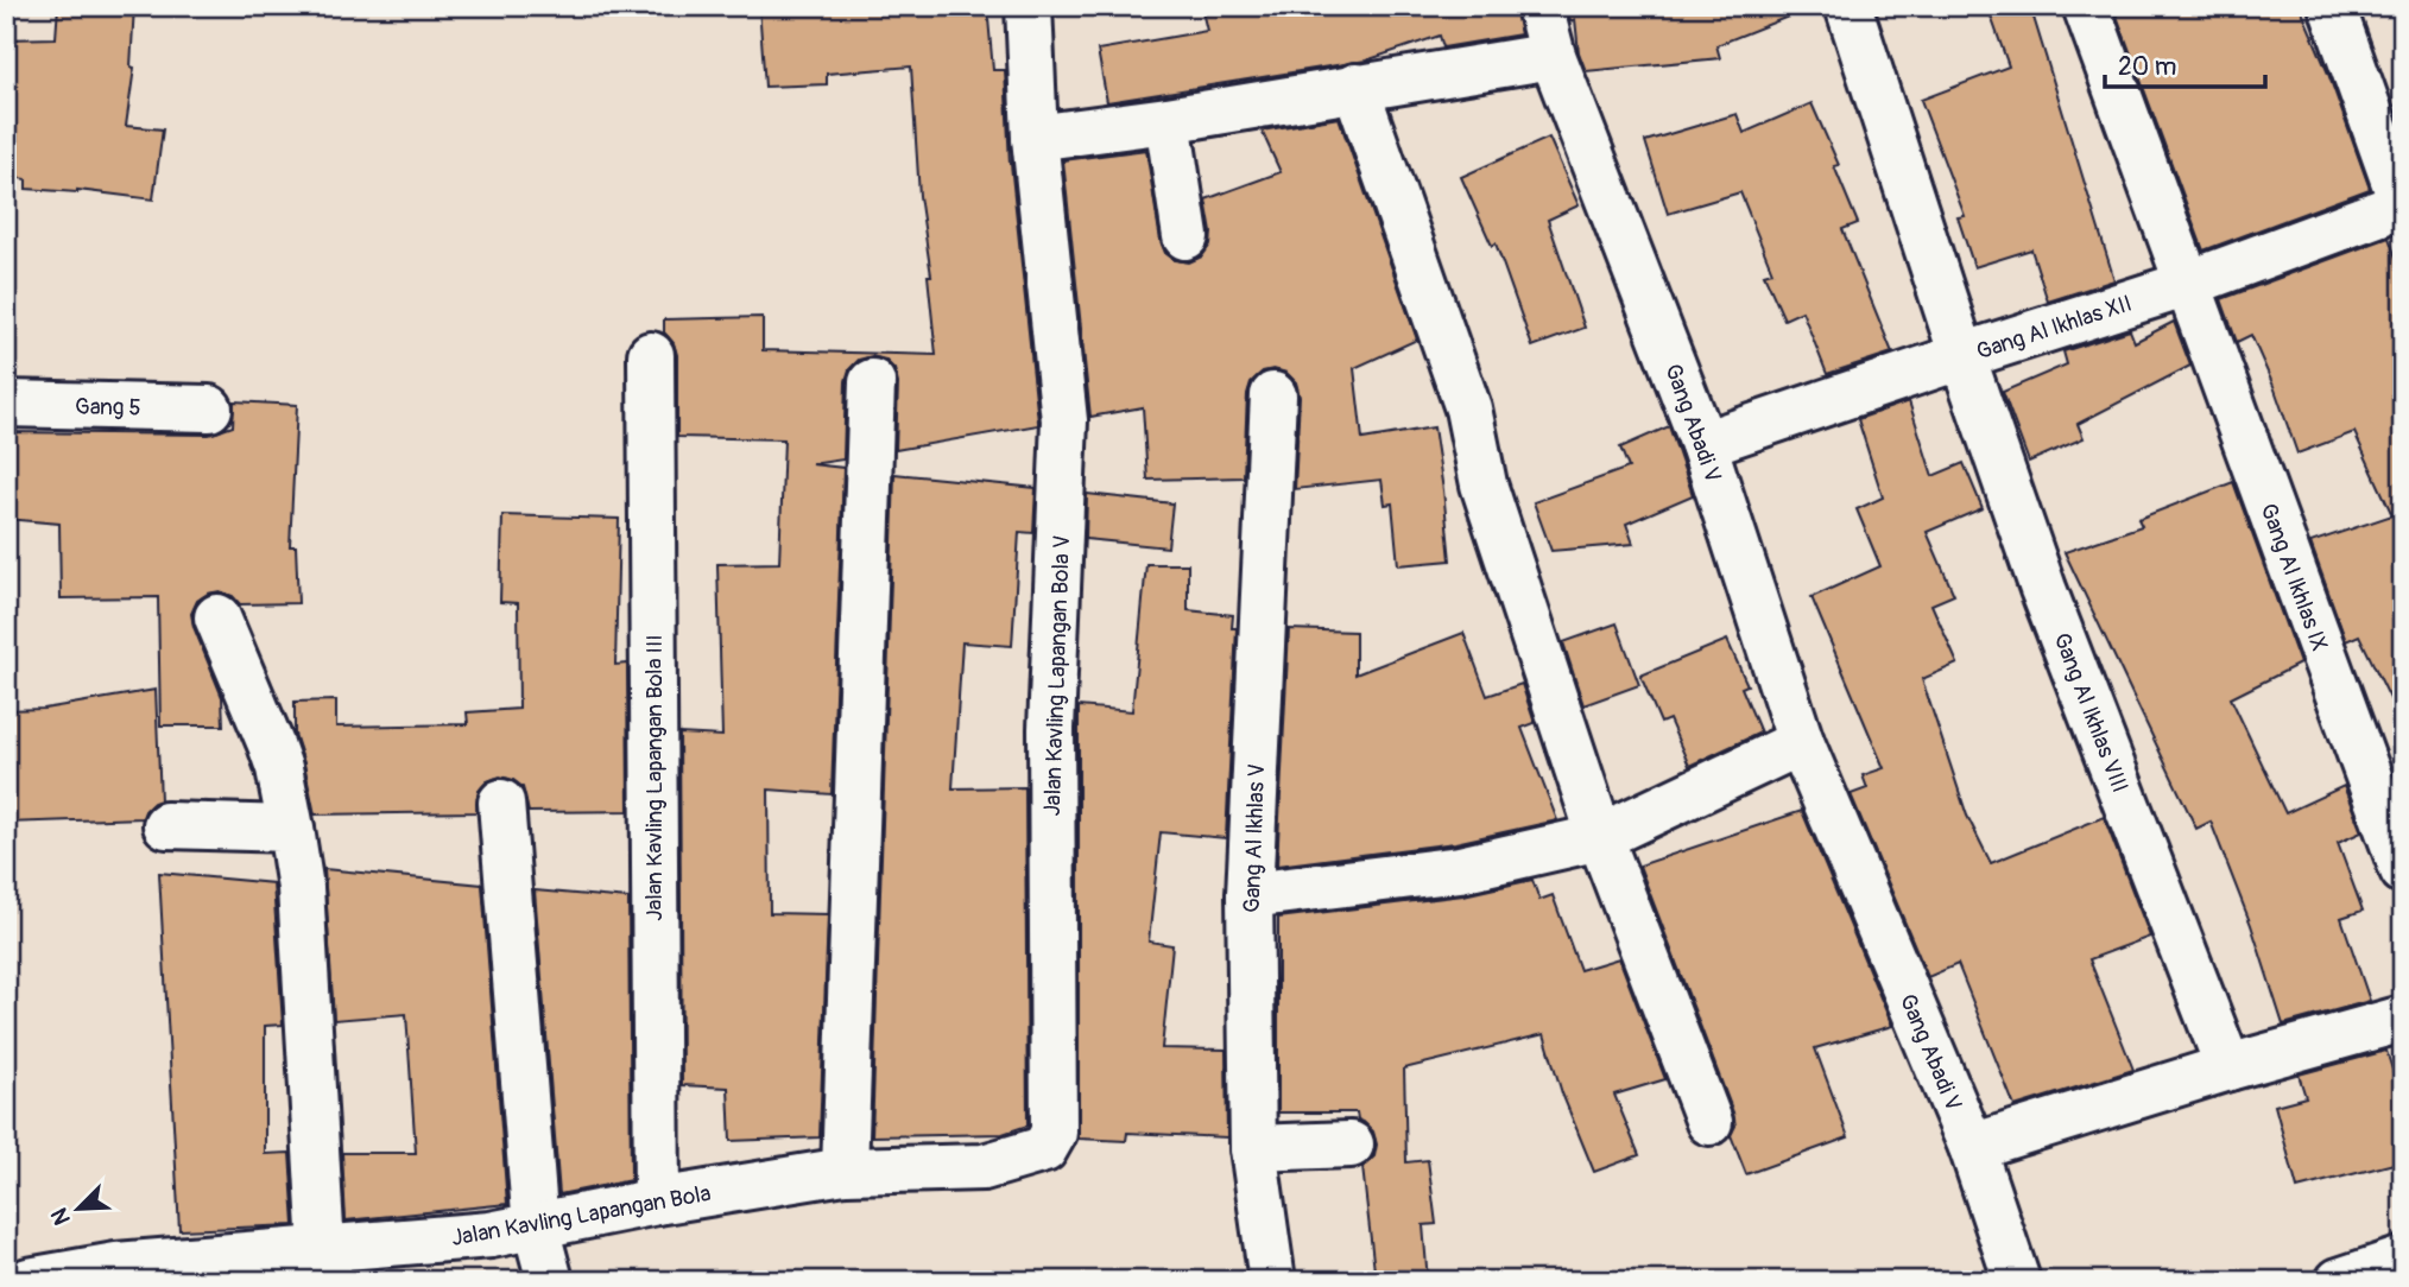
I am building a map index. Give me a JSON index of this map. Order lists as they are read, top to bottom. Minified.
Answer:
{"streets":{"street":["Gang Al Ikhlas XII","Gang 5","Gang Abadi V","Gang Al Ikhlas IX","Jalan Kavling Lapangan Bola V","Gang Al Ikhlas VIII","Jalan Kavling Lapangan Bola III","Gang Al Ikhlas V","Jalan Kavling Lapangan Bola"]},"crossings":[["Gang Al Ikhlas XII","Gang Abadi V"],["Gang Al Ikhlas XII","Gang Al Ikhlas IX"],["Gang Al Ikhlas XII","Gang Al Ikhlas VIII"],["Jalan Kavling Lapangan Bola V","Jalan Kavling Lapangan Bola"],["Jalan Kavling Lapangan Bola III","Jalan Kavling Lapangan Bola"]],"scale_bar":"20 m","north":"bottom left"}
